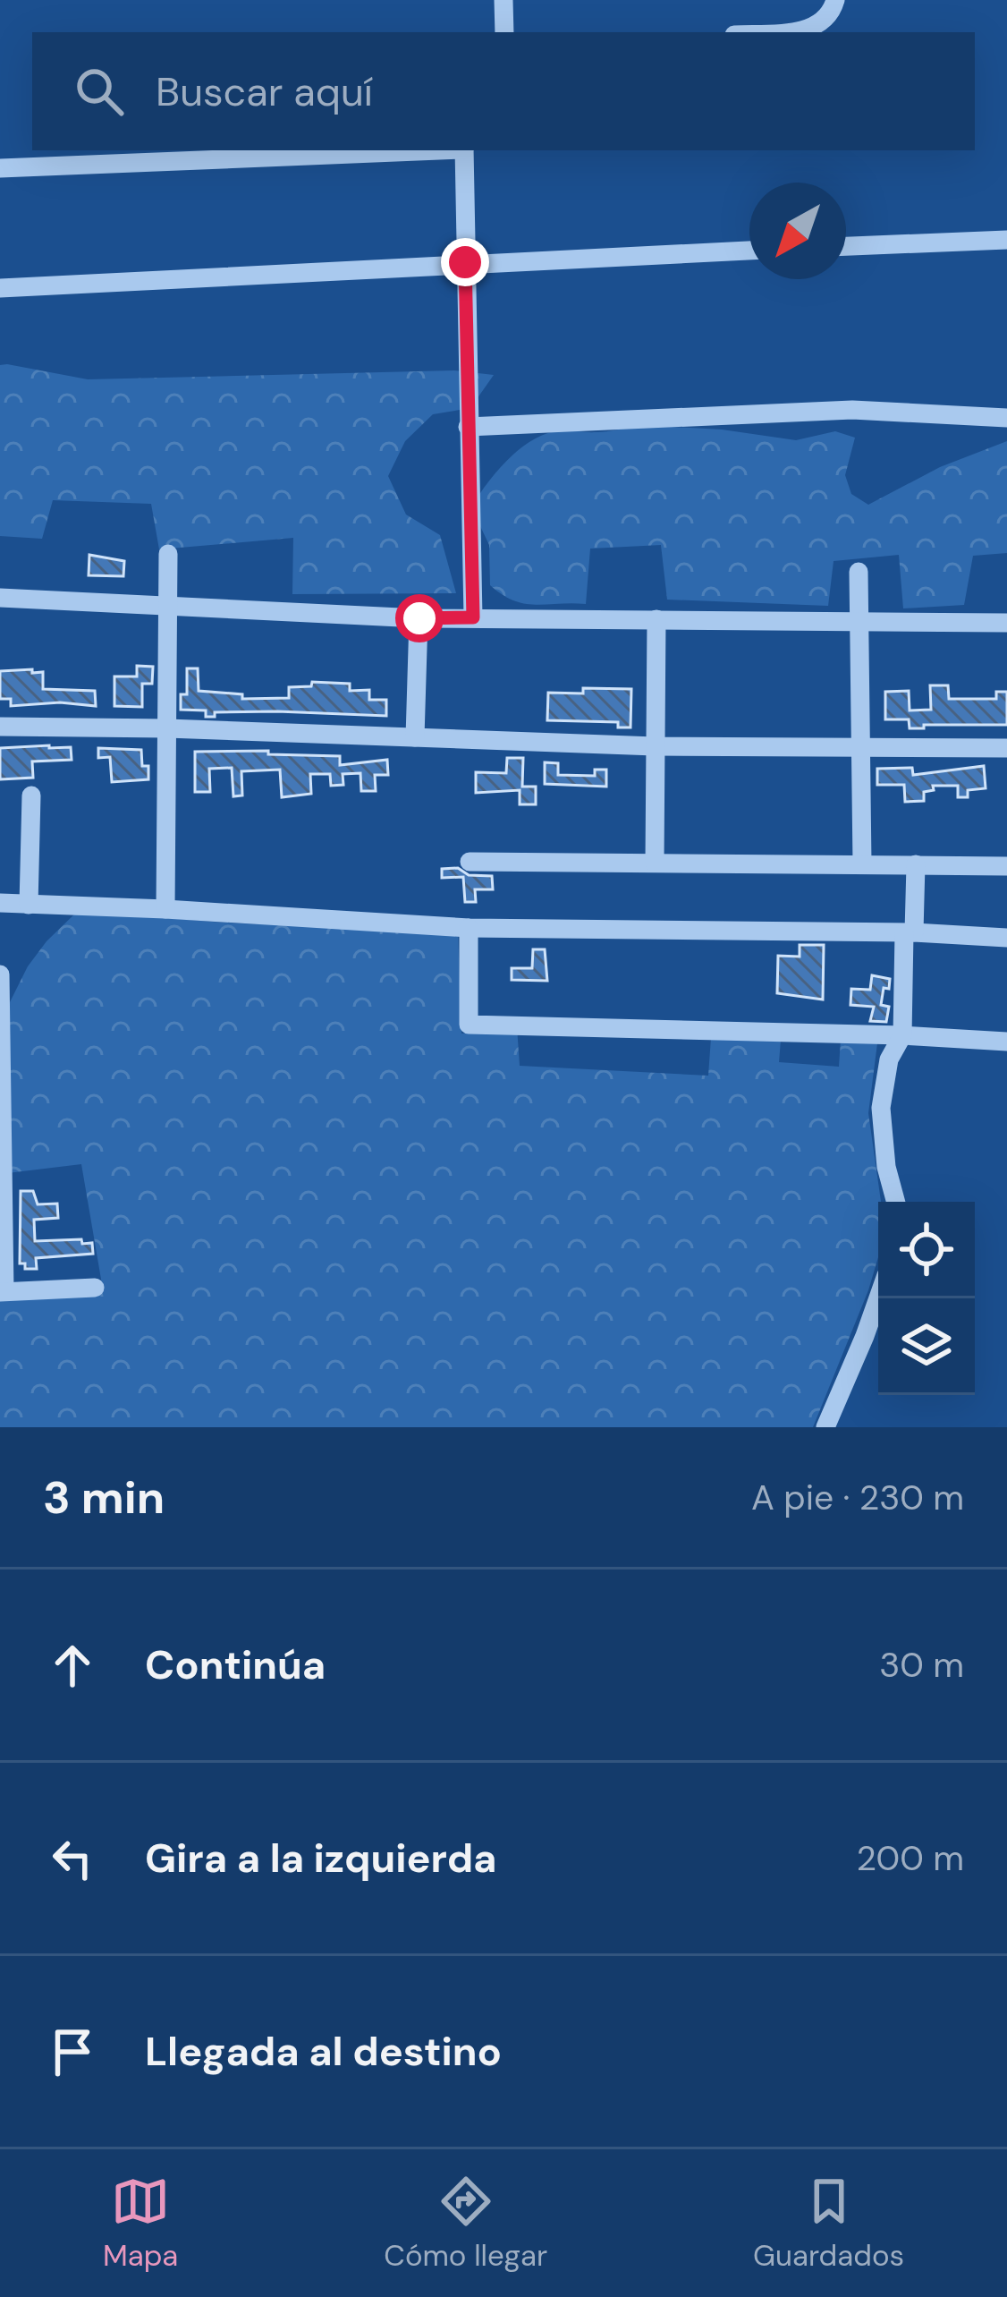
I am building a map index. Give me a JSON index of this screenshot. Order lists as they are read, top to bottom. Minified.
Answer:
{"north":"bottom left","page":{"search":"Buscar aquí","heading":["3 min","A pie · 230 m"],"list":[["Continúa","30 m"],["Gira a la izquierda","200 m"],"Llegada al destino"],"nav":["Mapa","Cómo llegar","Guardados"]}}
